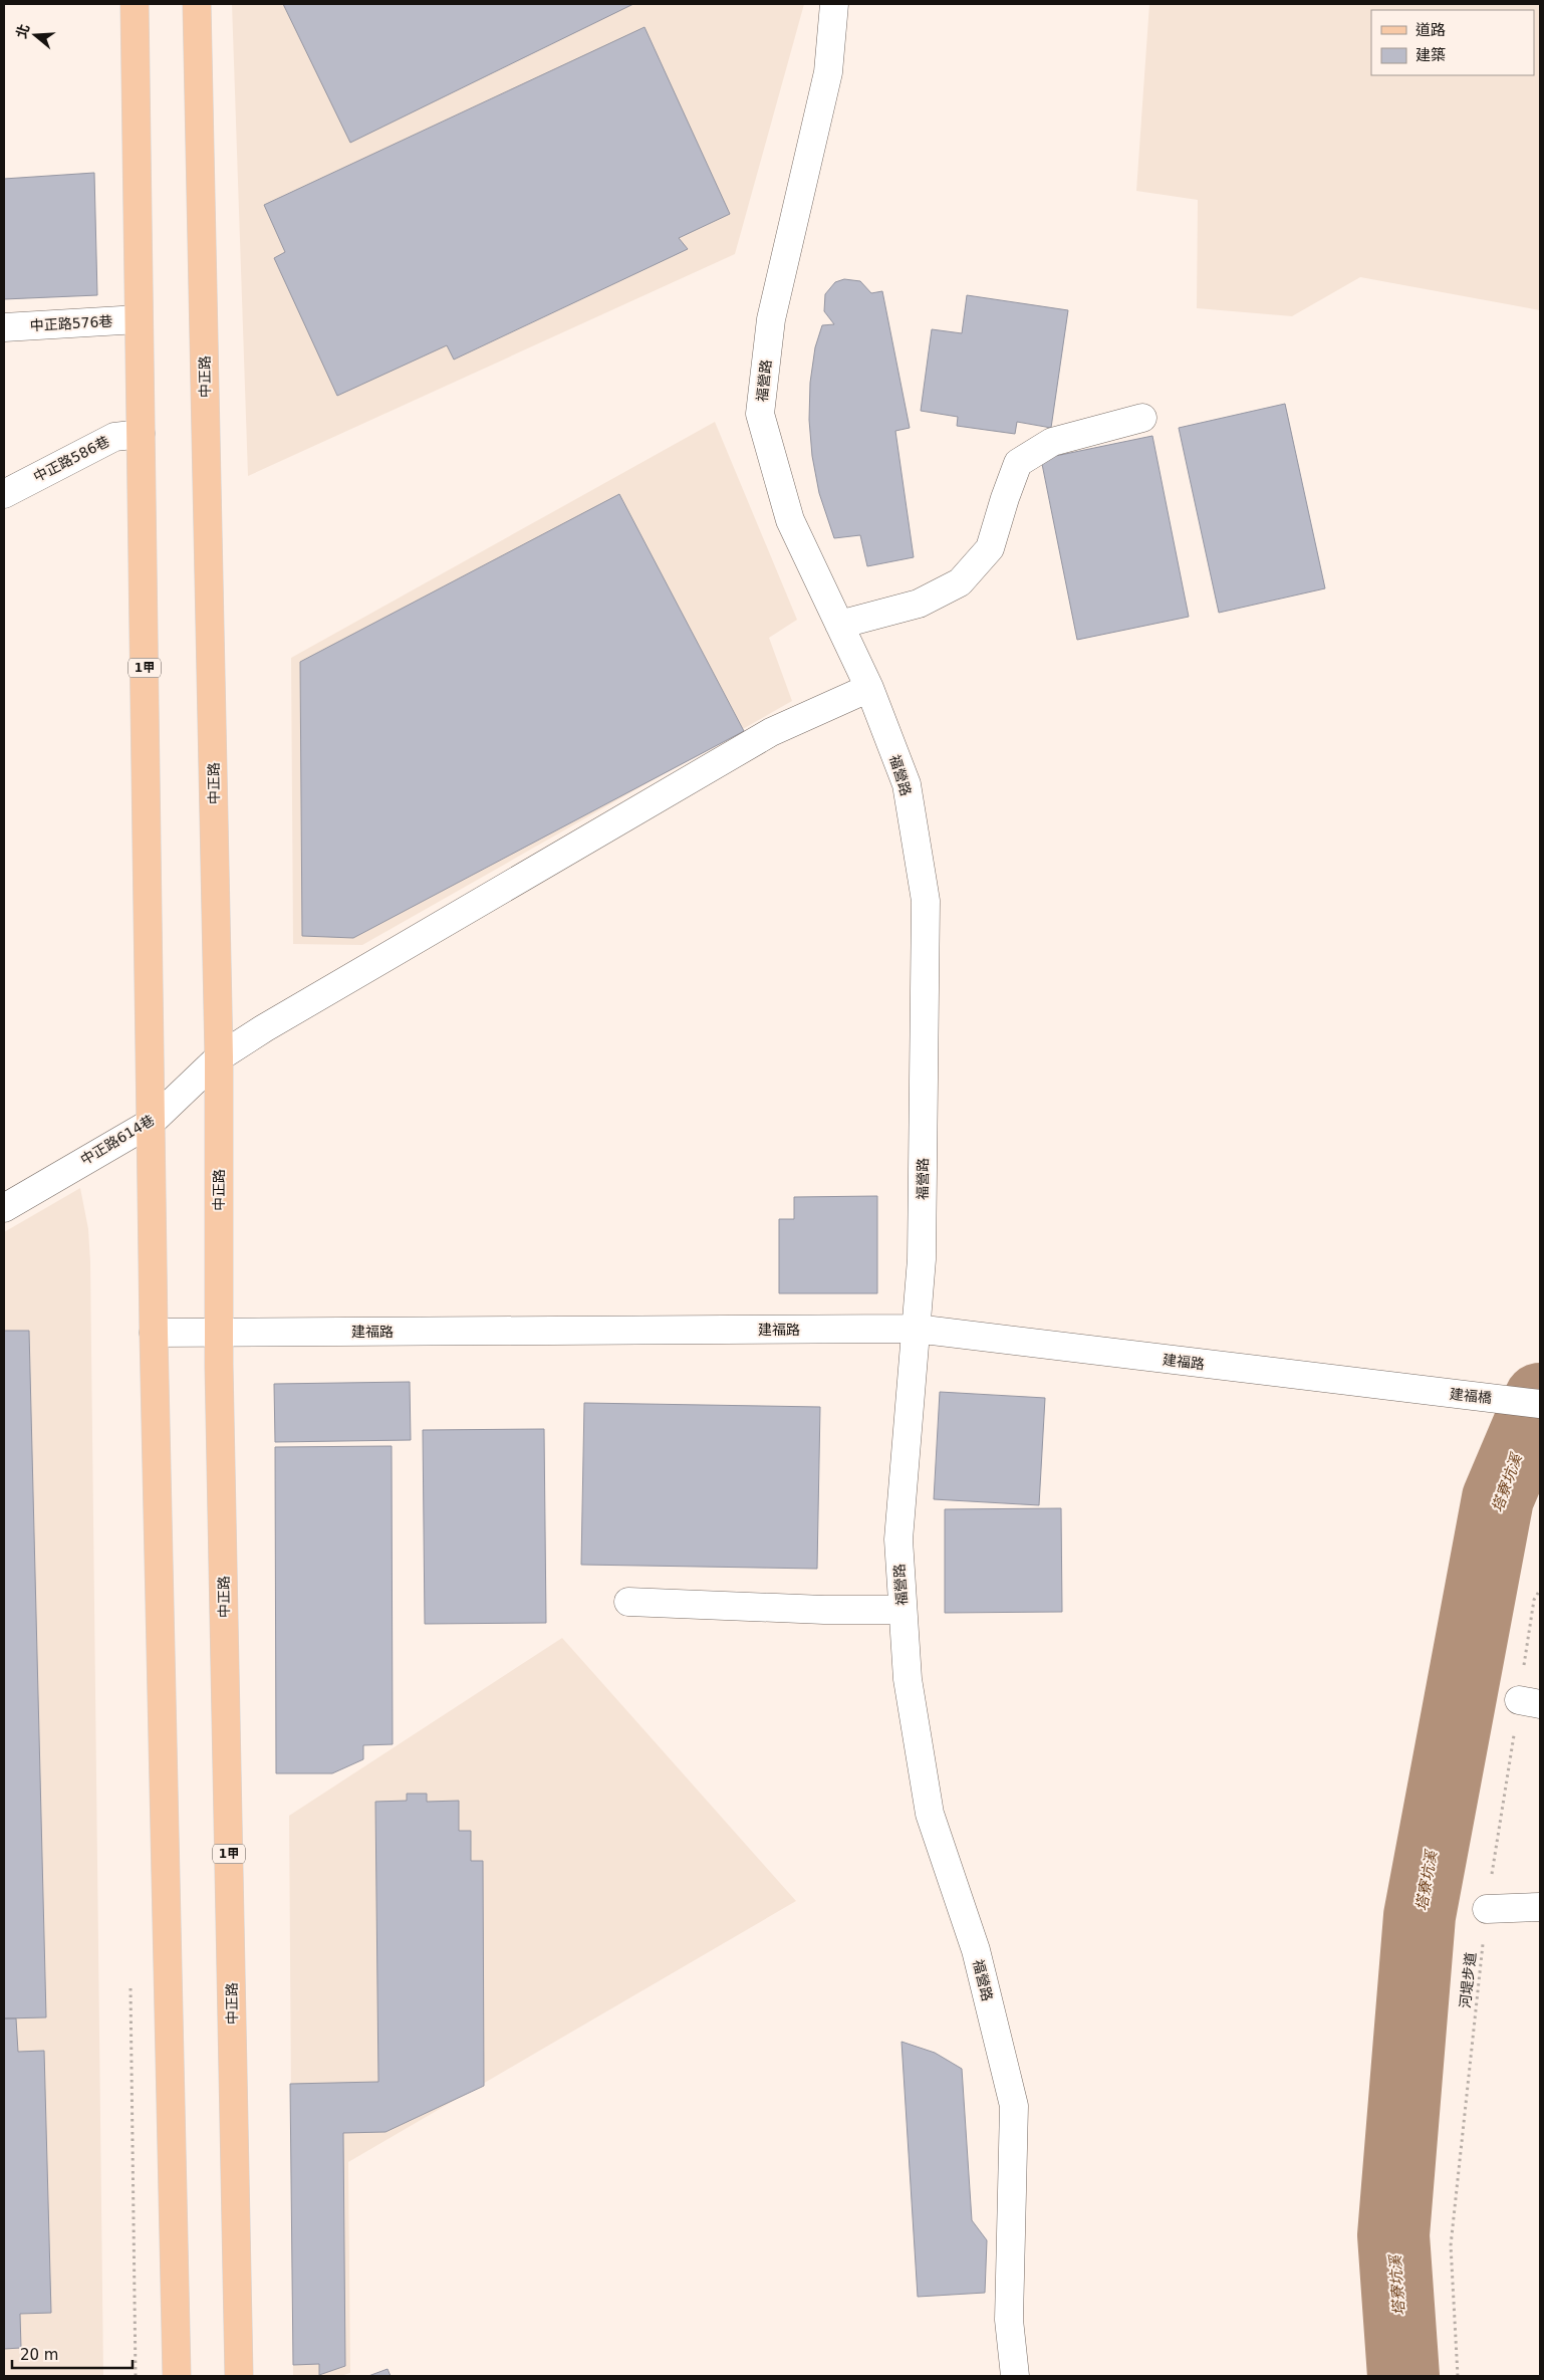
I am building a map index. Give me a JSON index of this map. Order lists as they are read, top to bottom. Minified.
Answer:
{"streets":{"main road":["中正路","1甲"],"street":["中正路576巷","福營路","中正路586巷","中正路614巷","建福路","建福橋"],"path":["河堤步道"]},"crossings":[["中正路576巷","1甲"],["中正路","中正路614巷"],["中正路","建福路"],["福營路","中正路614巷"],["福營路","建福路"],["中正路586巷","1甲"],["1甲","中正路614巷"],["1甲","建福路"],["建福路","建福橋"]],"water":["塔寮坑溪"],"legend":["道路","建築"],"scale_bar":"20 m","north":"left"}
